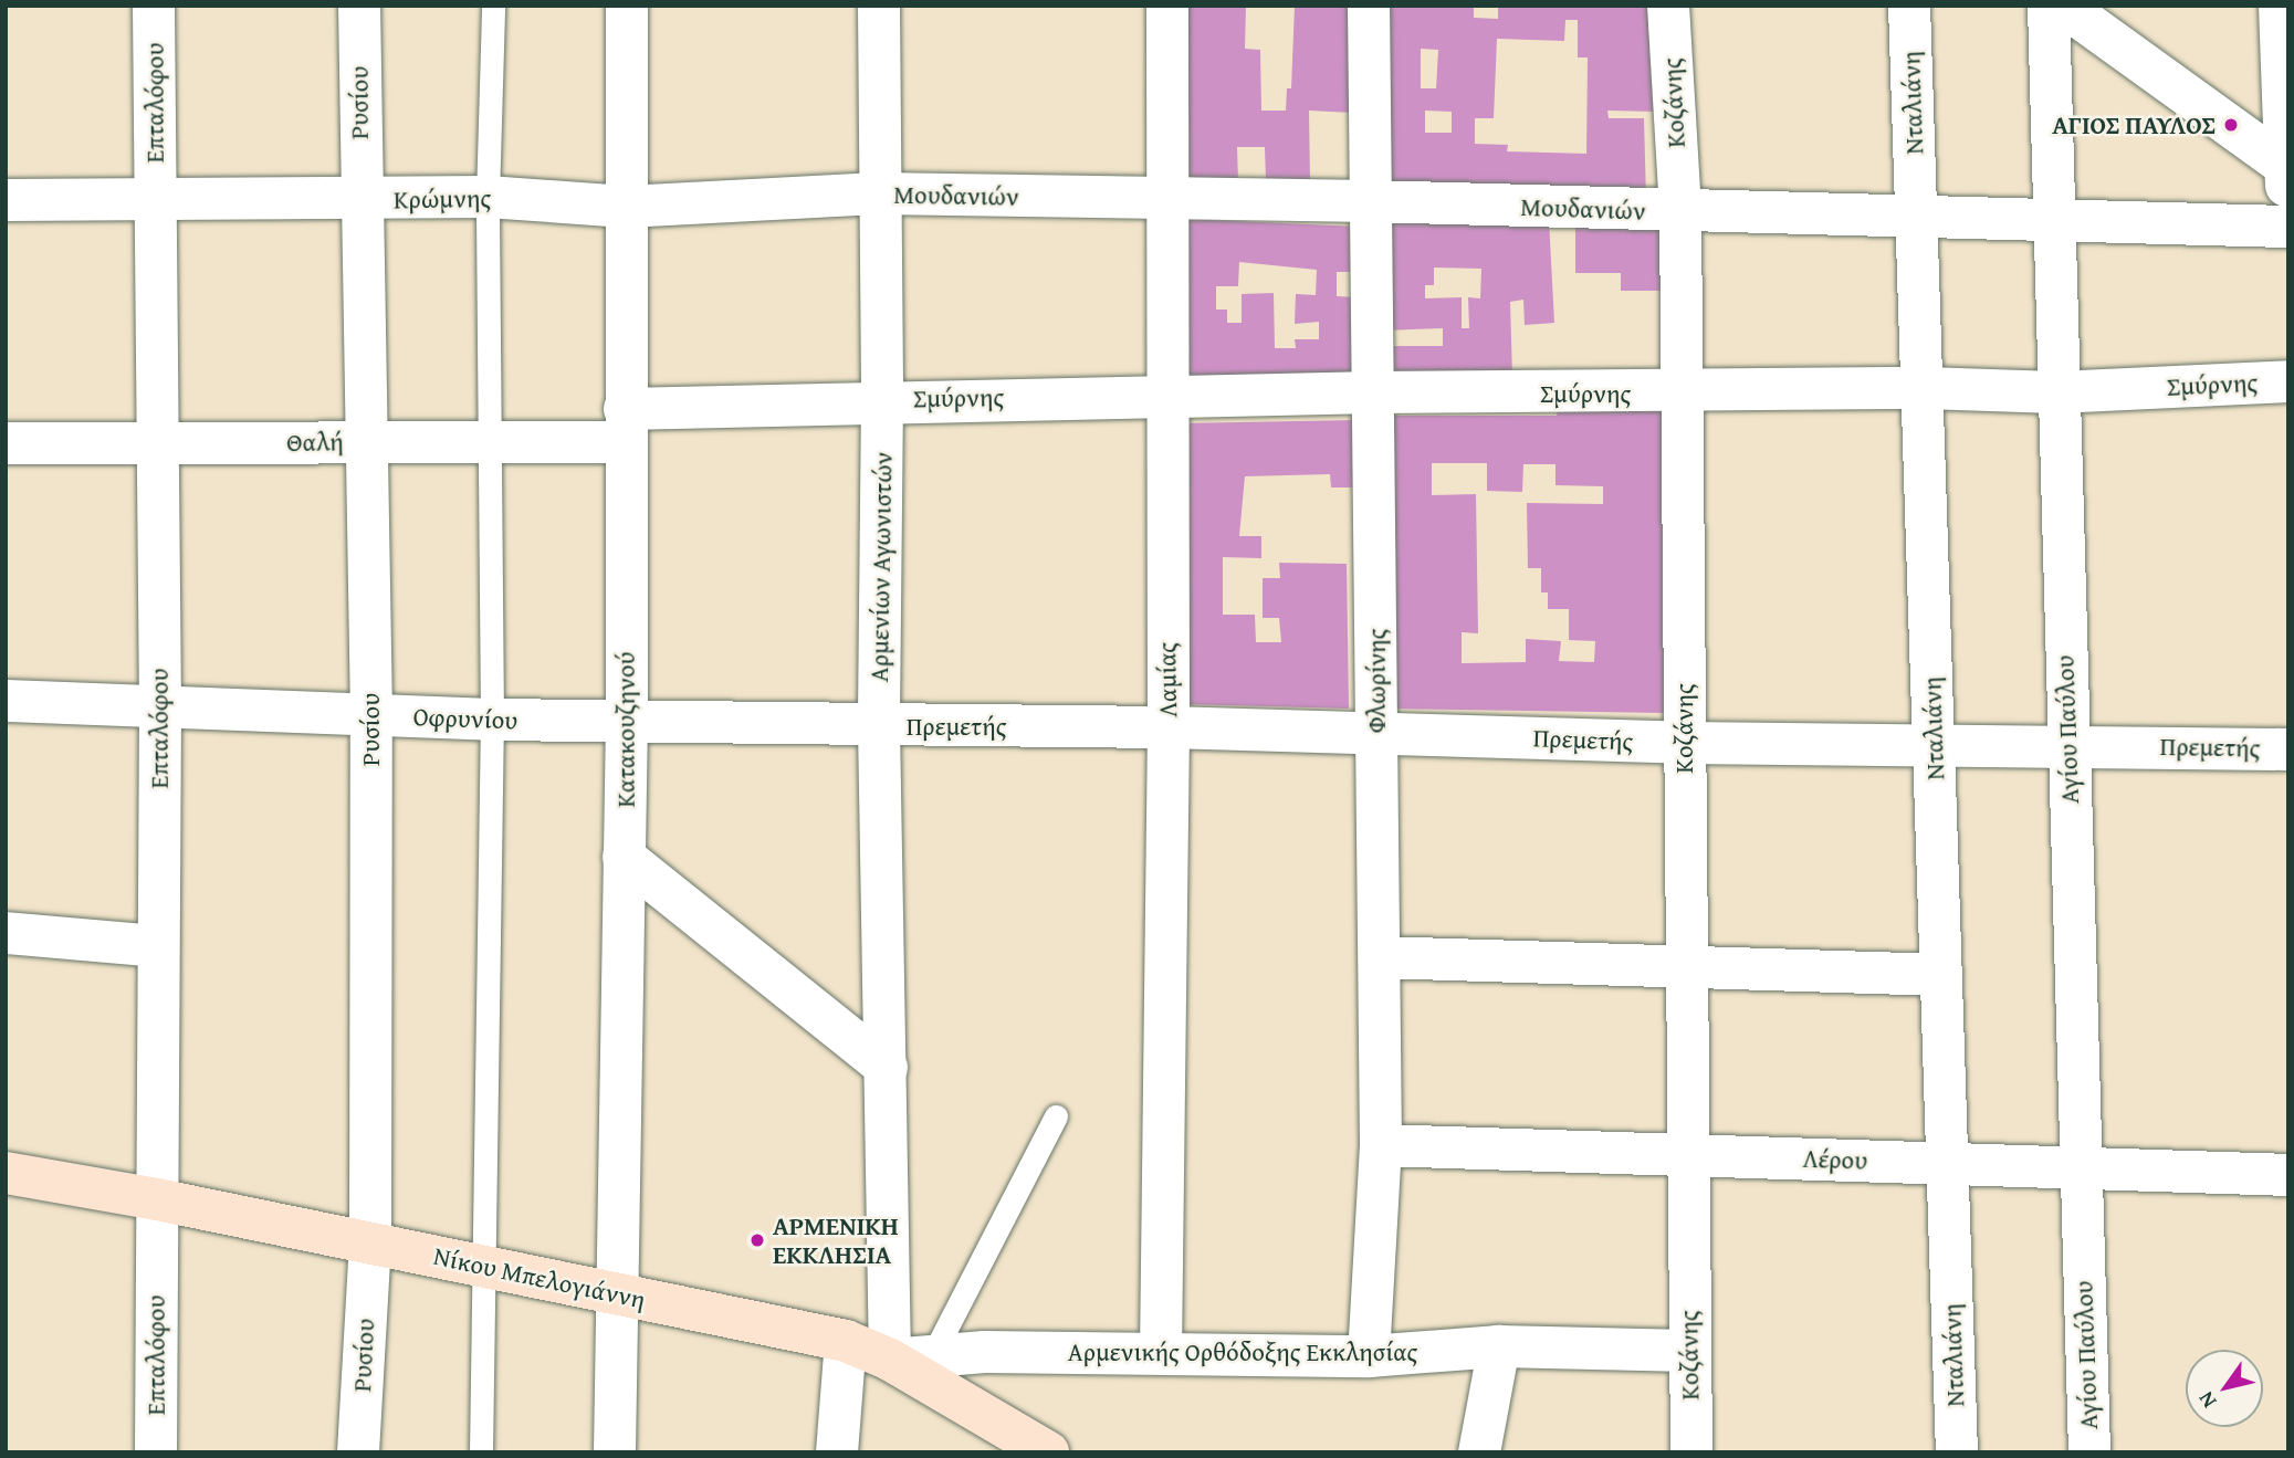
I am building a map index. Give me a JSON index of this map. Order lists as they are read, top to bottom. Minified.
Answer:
{"streets":{"main road":["Νίκου Μπελογιάννη"],"street":["Επταλόφου","Ρυσίου","Κοζάνης","Νταλιάνη","Μουδανιών","Κρώμνης","Σμύρνης","Θαλή","Αρμενίων Αγωνιστών","Λαμίας","Φλωρίνης","Οφρυνίου","Πρεμετής","Κατακουζηνού","Αγίου Παύλου","Λέρου","Αρμενικής Ορθόδοξης Εκκλησίας"]},"crossings":[["Επταλόφου","Κρώμνης"],["Επταλόφου","Θαλή"],["Επταλόφου","Οφρυνίου"],["Επταλόφου","Νίκου Μπελογιάννη"],["Ρυσίου","Κρώμνης"],["Ρυσίου","Θαλή"],["Ρυσίου","Οφρυνίου"],["Ρυσίου","Νίκου Μπελογιάννη"],["Κοζάνης","Μουδανιών"],["Κοζάνης","Σμύρνης"],["Κοζάνης","Πρεμετής"],["Κοζάνης","Λέρου"],["Κοζάνης","Αρμενικής Ορθόδοξης Εκκλησίας"],["Νταλιάνη","Μουδανιών"],["Νταλιάνη","Σμύρνης"],["Νταλιάνη","Πρεμετής"],["Νταλιάνη","Λέρου"],["Μουδανιών","Κρώμνης"],["Μουδανιών","Αρμενίων Αγωνιστών"],["Μουδανιών","Λαμίας"],["Μουδανιών","Φλωρίνης"],["Μουδανιών","Αγίου Παύλου"],["Κρώμνης","Αρμενίων Αγωνιστών"],["Κρώμνης","Κατακουζηνού"],["Σμύρνης","Θαλή"],["Σμύρνης","Αρμενίων Αγωνιστών"],["Σμύρνης","Λαμίας"],["Σμύρνης","Φλωρίνης"],["Σμύρνης","Αγίου Παύλου"],["Θαλή","Αρμενίων Αγωνιστών"],["Θαλή","Κατακουζηνού"],["Αρμενίων Αγωνιστών","Οφρυνίου"],["Αρμενίων Αγωνιστών","Πρεμετής"],["Αρμενίων Αγωνιστών","Νίκου Μπελογιάννη"],["Αρμενίων Αγωνιστών","Αρμενικής Ορθόδοξης Εκκλησίας"],["Λαμίας","Πρεμετής"],["Λαμίας","Αρμενικής Ορθόδοξης Εκκλησίας"],["Φλωρίνης","Πρεμετής"],["Φλωρίνης","Λέρου"],["Φλωρίνης","Αρμενικής Ορθόδοξης Εκκλησίας"],["Οφρυνίου","Πρεμετής"],["Οφρυνίου","Κατακουζηνού"],["Πρεμετής","Αγίου Παύλου"],["Κατακουζηνού","Νίκου Μπελογιάννη"],["Αγίου Παύλου","Λέρου"],["Νίκου Μπελογιάννη","Αρμενικής Ορθόδοξης Εκκλησίας"]],"places":["ΑΓΙΟΣ ΠΑΥΛΟΣ","ΑΡΜΕΝΙΚΗ ΕΚΚΛΗΣΙΑ"],"north":"bottom left"}
